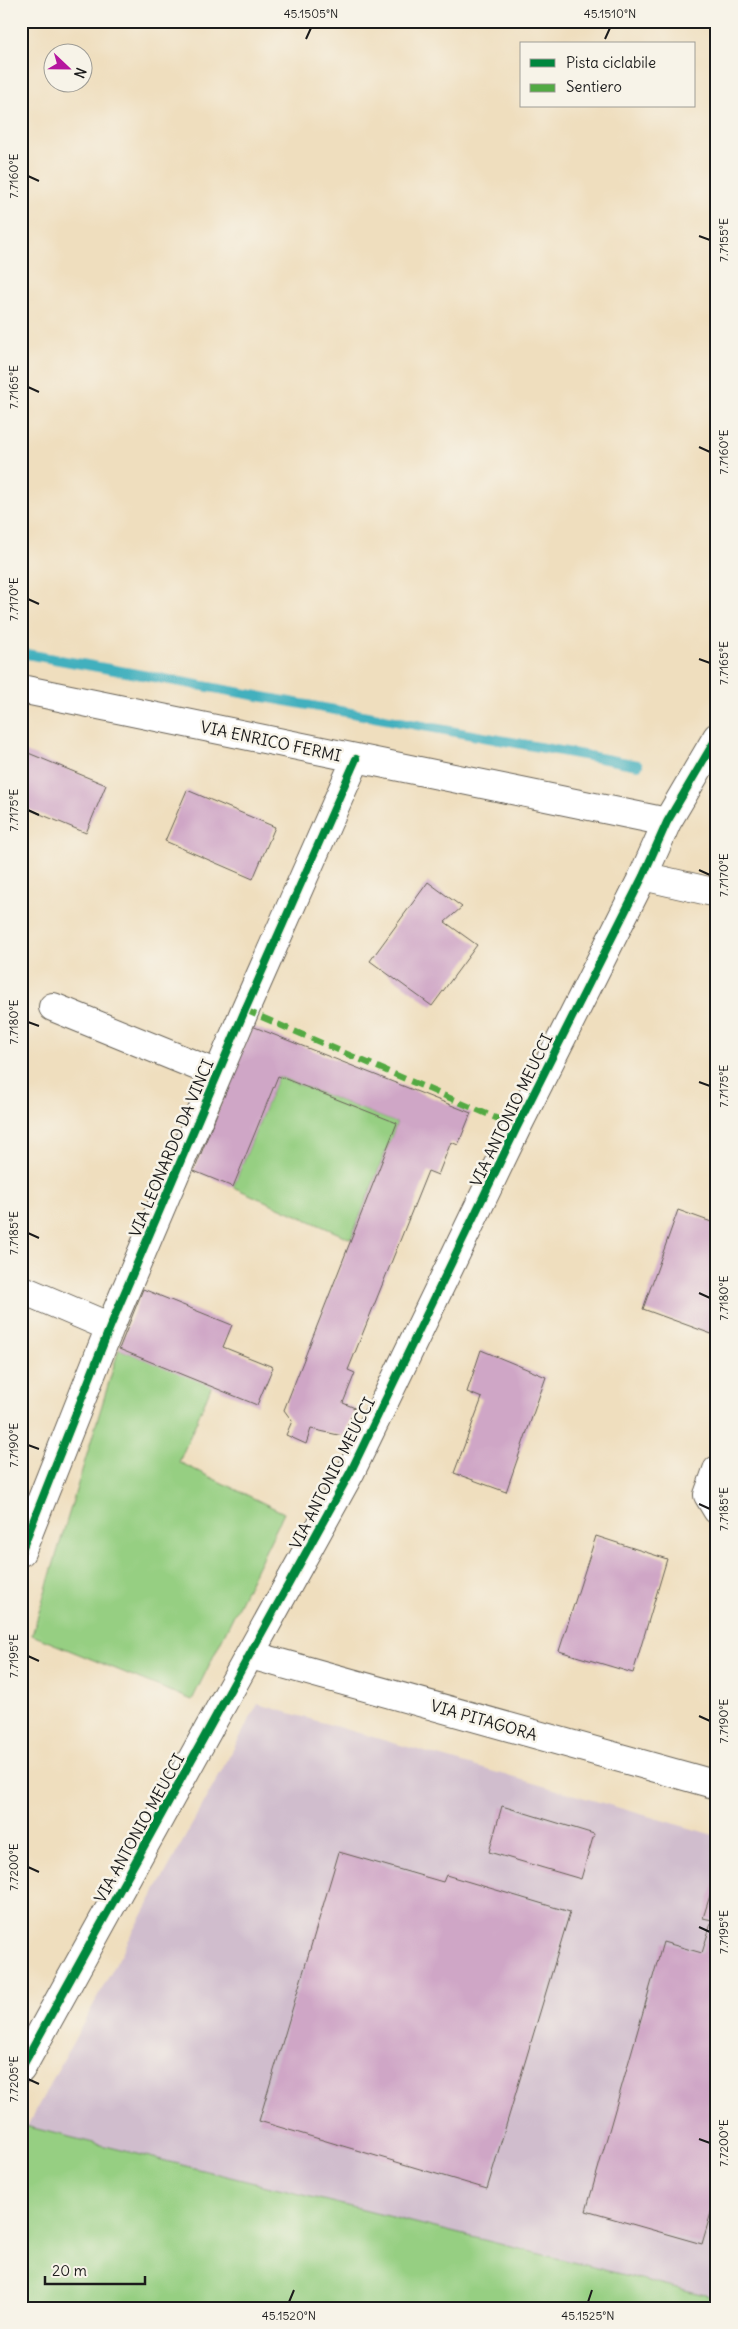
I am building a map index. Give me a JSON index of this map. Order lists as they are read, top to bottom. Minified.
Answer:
{"streets":{"street":["VIA ENRICO FERMI","VIA ANTONIO MEUCCI","VIA LEONARDO DA VINCI","VIA PITAGORA"]},"crossings":[["VIA ENRICO FERMI","VIA ANTONIO MEUCCI"],["VIA ENRICO FERMI","VIA LEONARDO DA VINCI"],["VIA ANTONIO MEUCCI","VIA PITAGORA"]],"legend":["Pista ciclabile","Sentiero"],"scale_bar":"20 m","north":"right","coordinates":["45.1505°N","45.1510°N","7.7160°E","7.7155°E","7.7165°E","7.7170°E","7.7175°E","7.7180°E","7.7185°E","7.7190°E","7.7195°E","7.7200°E","7.7205°E","45.1520°N","45.1525°N"]}
